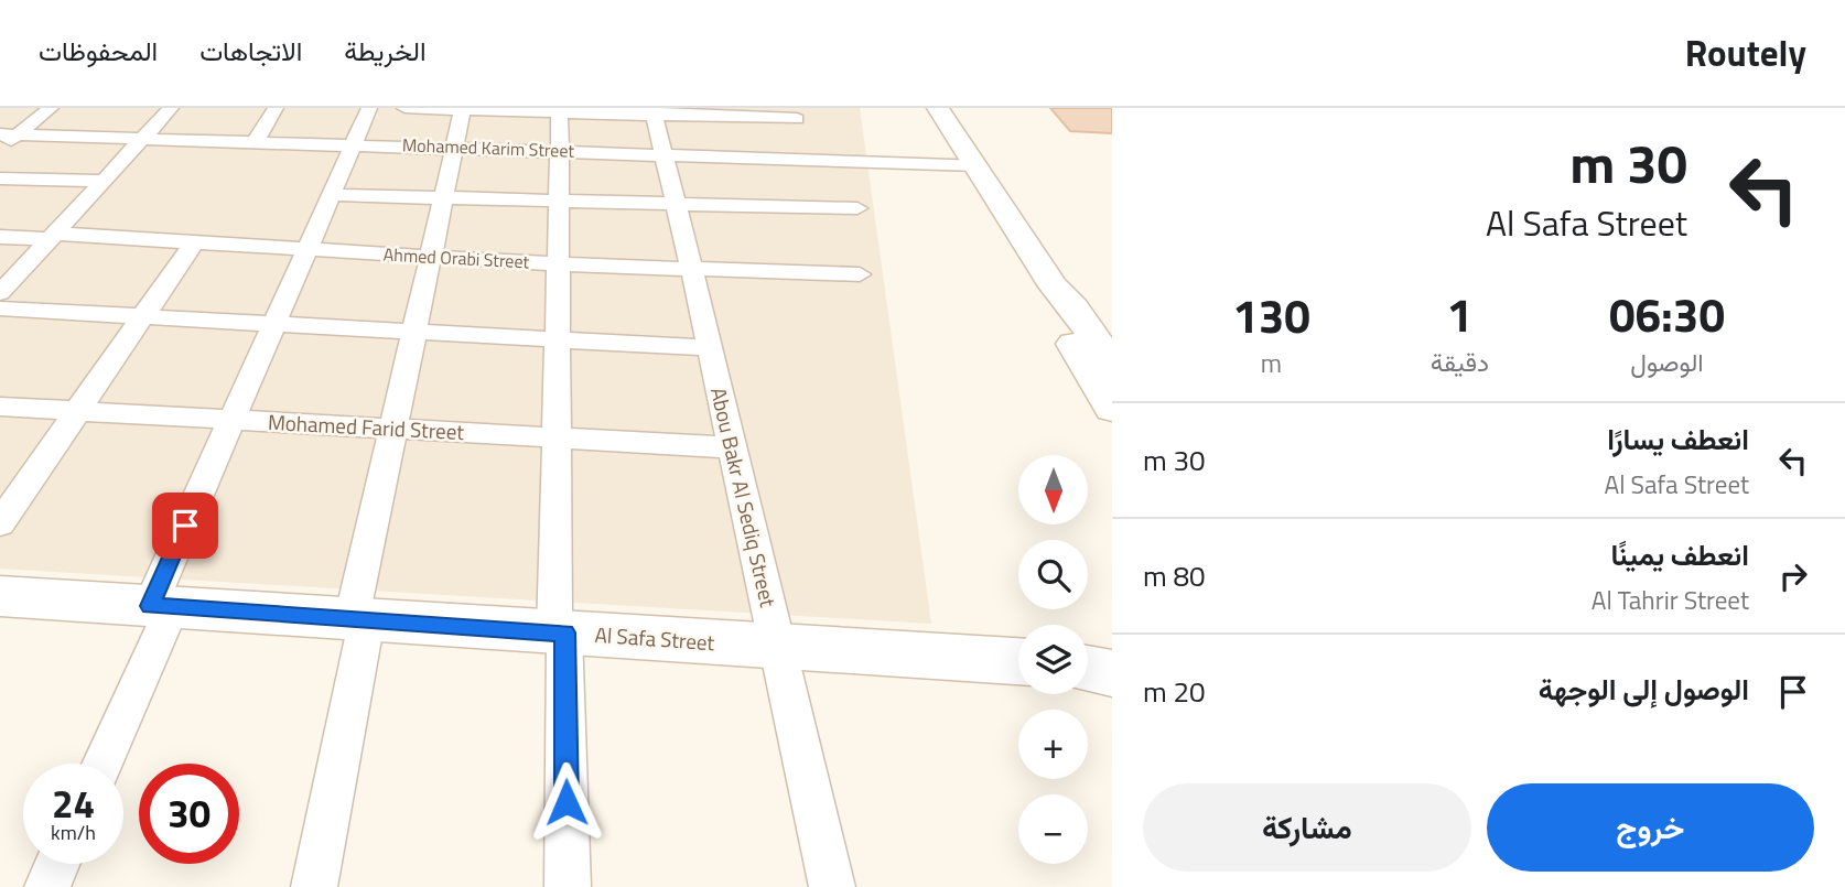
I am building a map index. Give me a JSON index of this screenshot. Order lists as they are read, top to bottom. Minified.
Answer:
{"streets":{"main road":["Al Safa Street"],"street":["Mohamed Karim Street","Ahmed Orabi Street","Mohamed Farid Street","Abou Bakr Al Sediq Street"]},"crossings":[["Mohamed Karim Street","Abou Bakr Al Sediq Street"],["Ahmed Orabi Street","Abou Bakr Al Sediq Street"],["Mohamed Farid Street","Abou Bakr Al Sediq Street"],["Abou Bakr Al Sediq Street","Al Safa Street"]],"north":"bottom","page":{"header":"Routely","nav":["الخريطة","الاتجاهات","المحفوظات"],"turn":["30 m","Al Safa Street"],"eta":["06:30","الوصول","1","دقيقة","130","m"],"list":[{"name":"انعطف يسارًا","note":"Al Safa Street","value":"30 m"},{"name":"انعطف يمينًا","note":"Al Tahrir Street","value":"80 m"},{"name":"الوصول إلى الوجهة","value":"20 m"}],"map_buttons":["+","−"],"speed":"24 km/h","limit":"30","buttons":["خروج","مشاركة"]}}
